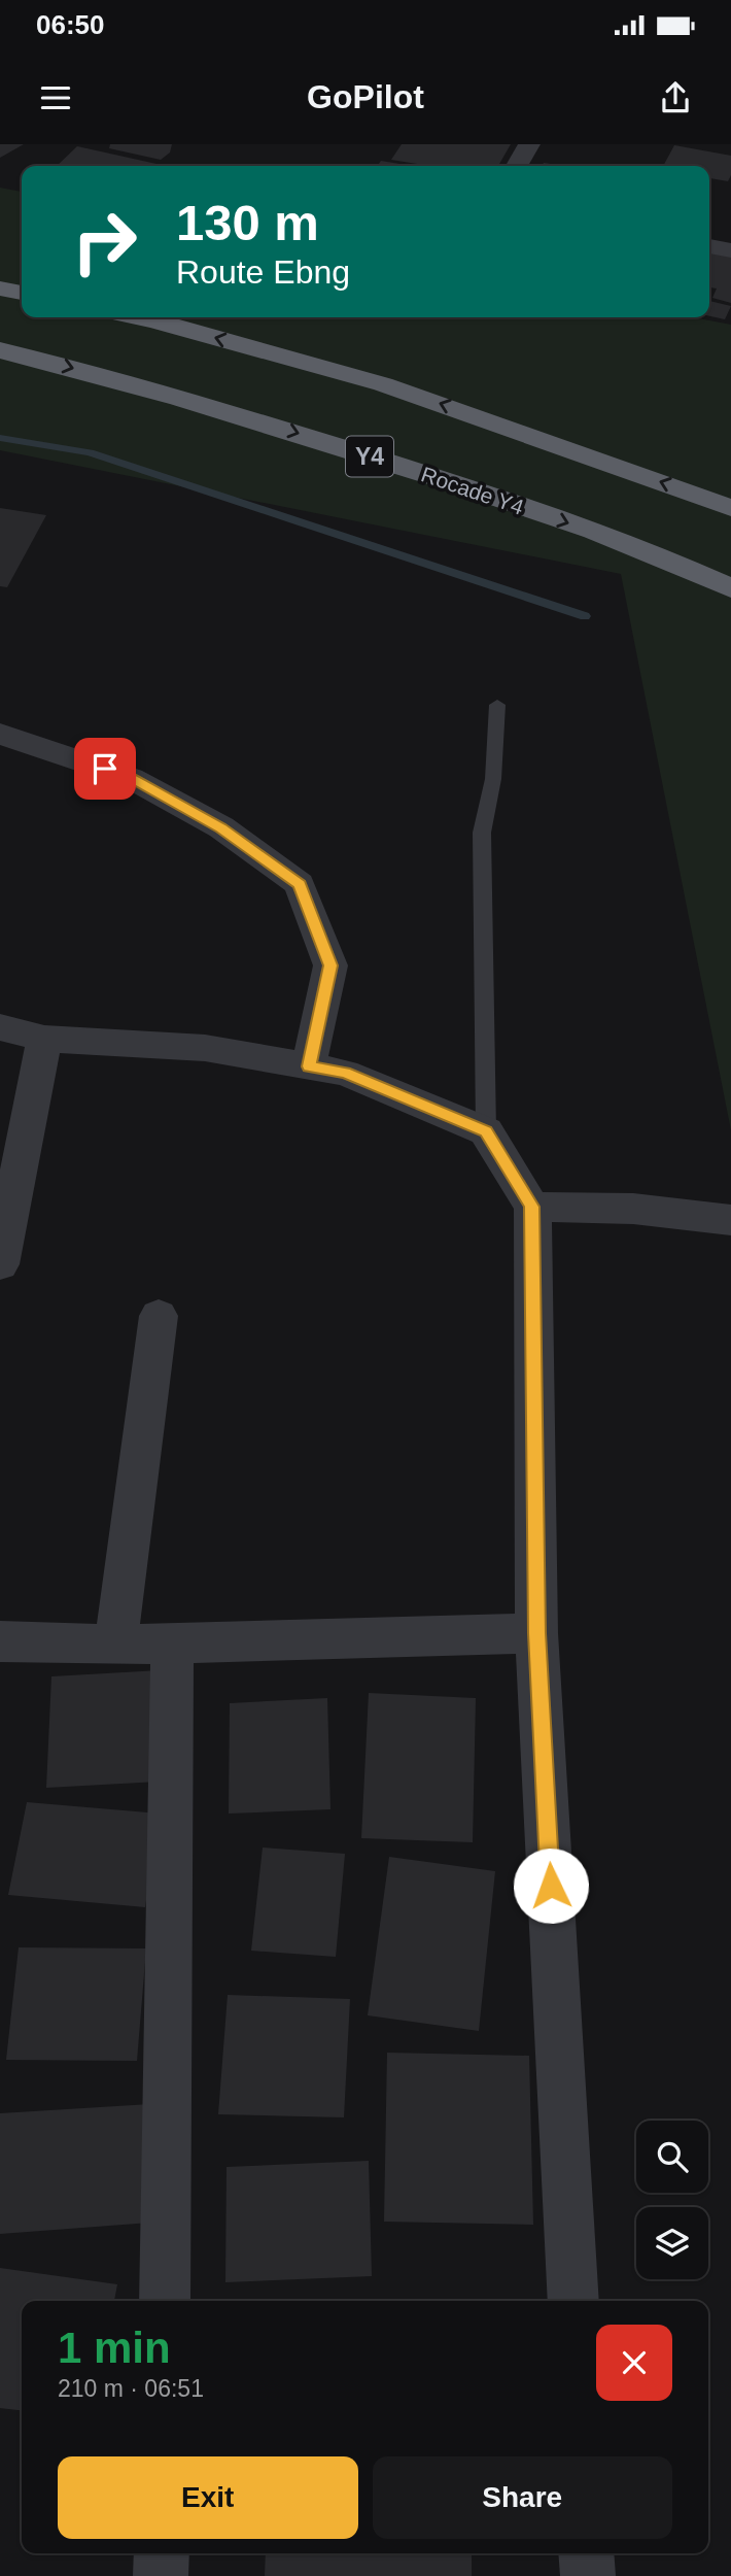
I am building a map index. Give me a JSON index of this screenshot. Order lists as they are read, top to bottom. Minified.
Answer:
{"streets":{"highway":["Y4","Rocade Y4"]},"page":{"status":"06:50","header":"GoPilot","turn":["130 m","Route Ebng"],"heading":["1 min","210 m · 06:51"],"buttons":["Exit","Share"]}}
